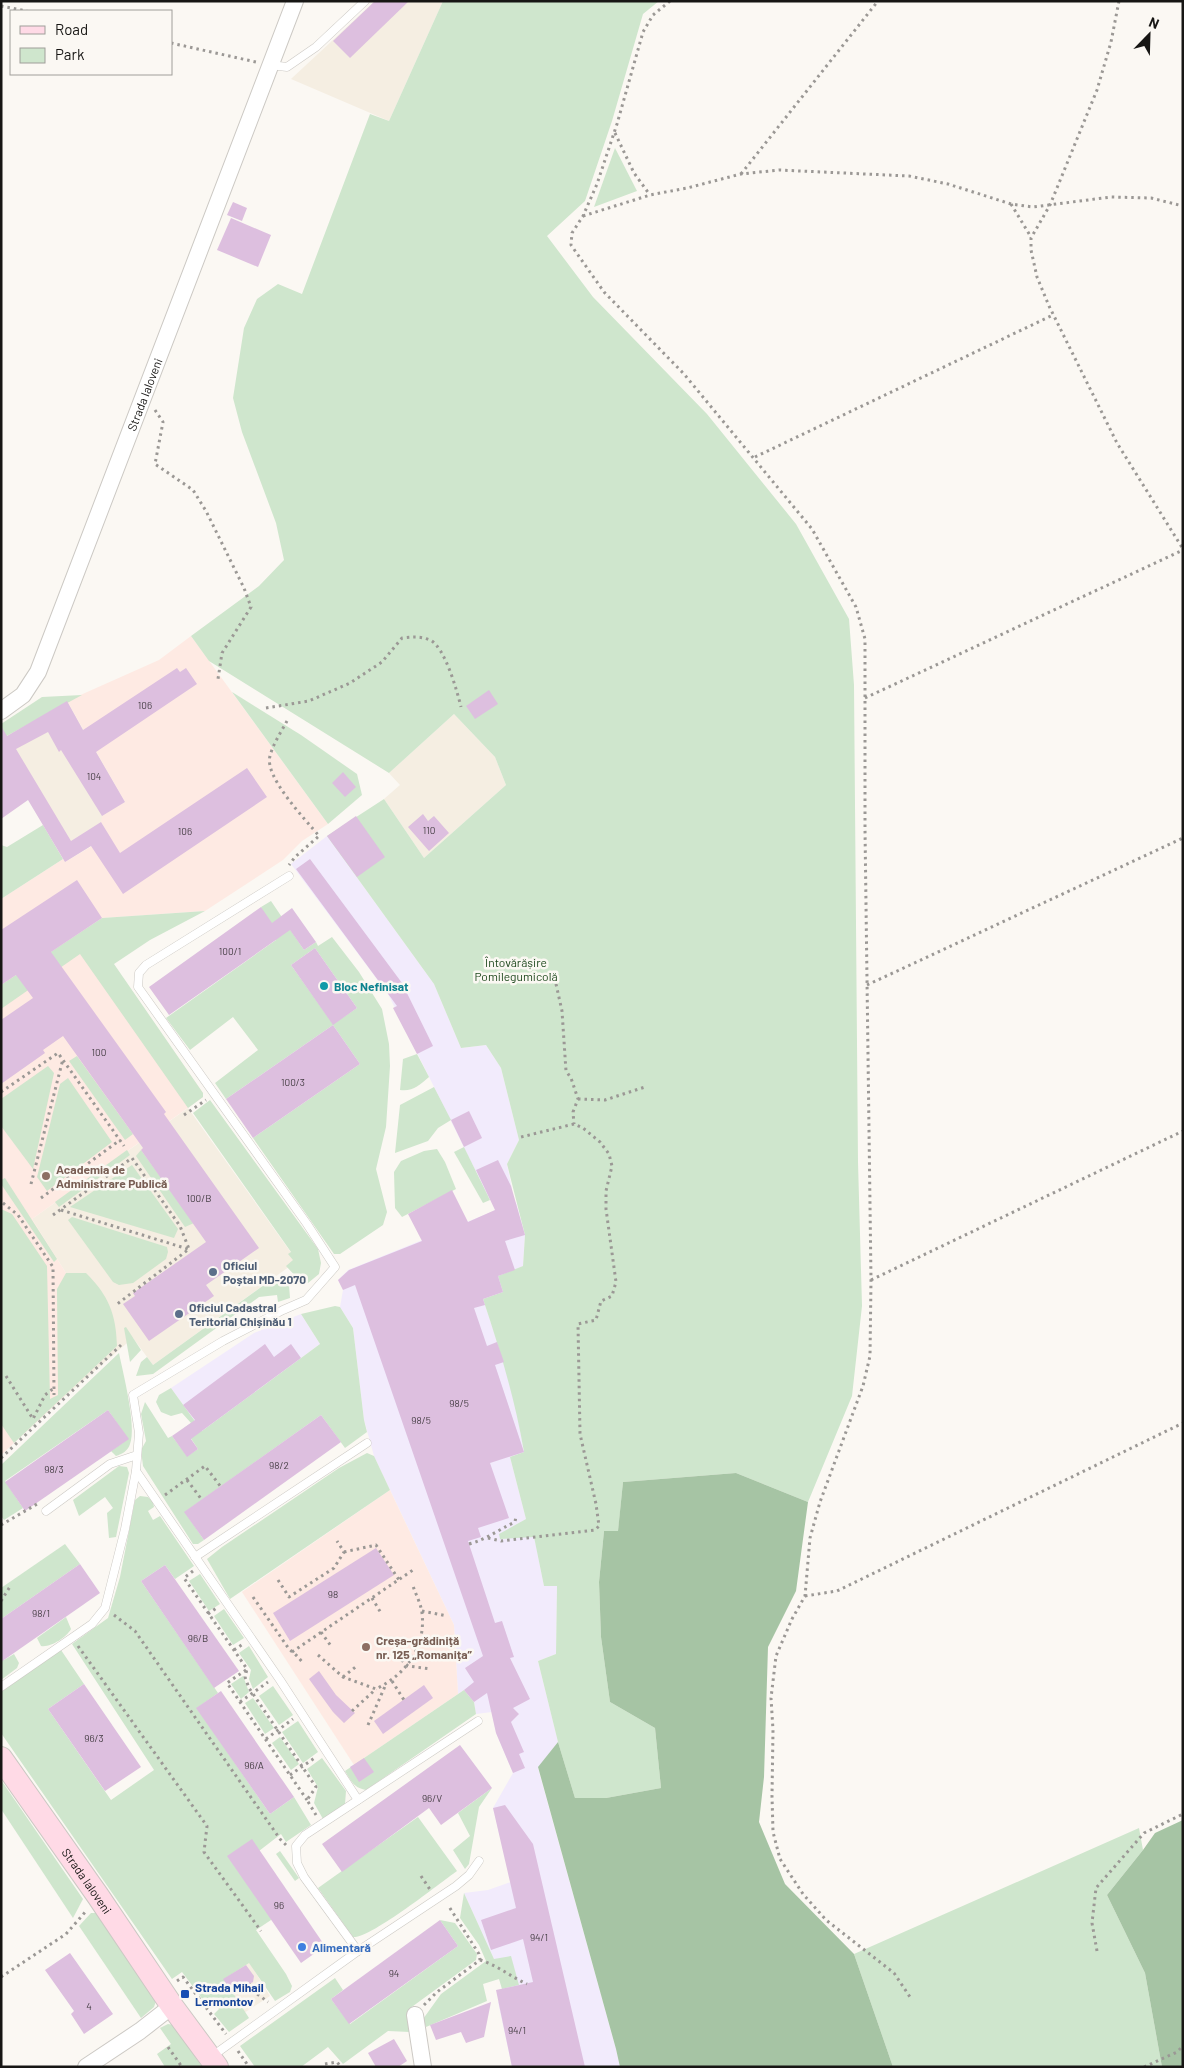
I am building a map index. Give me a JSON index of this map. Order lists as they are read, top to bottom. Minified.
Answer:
{"streets":{"street":["Strada Ialoveni"]},"parks":["Întovărășire Pomilegumicolă"],"places":{"other":["Bloc Nefinisat","Academia de Administrare Publică","Oficiul Poștal MD-2070","Oficiul Cadastral Teritorial Chișinău 1","Creșa-grădiniță nr. 125 „Romanița”","Alimentară"],"transit":["Strada Mihail Lermontov"]},"house_numbers":["106","104","110","106","100/1","100","100/3","100/B","98/5","98/5","98/2","98/3","98","98/1","96/B","96/3","96/A","96/V","96","94/1","94","4","94/1"],"legend":["Road","Park"],"north":"top right"}
